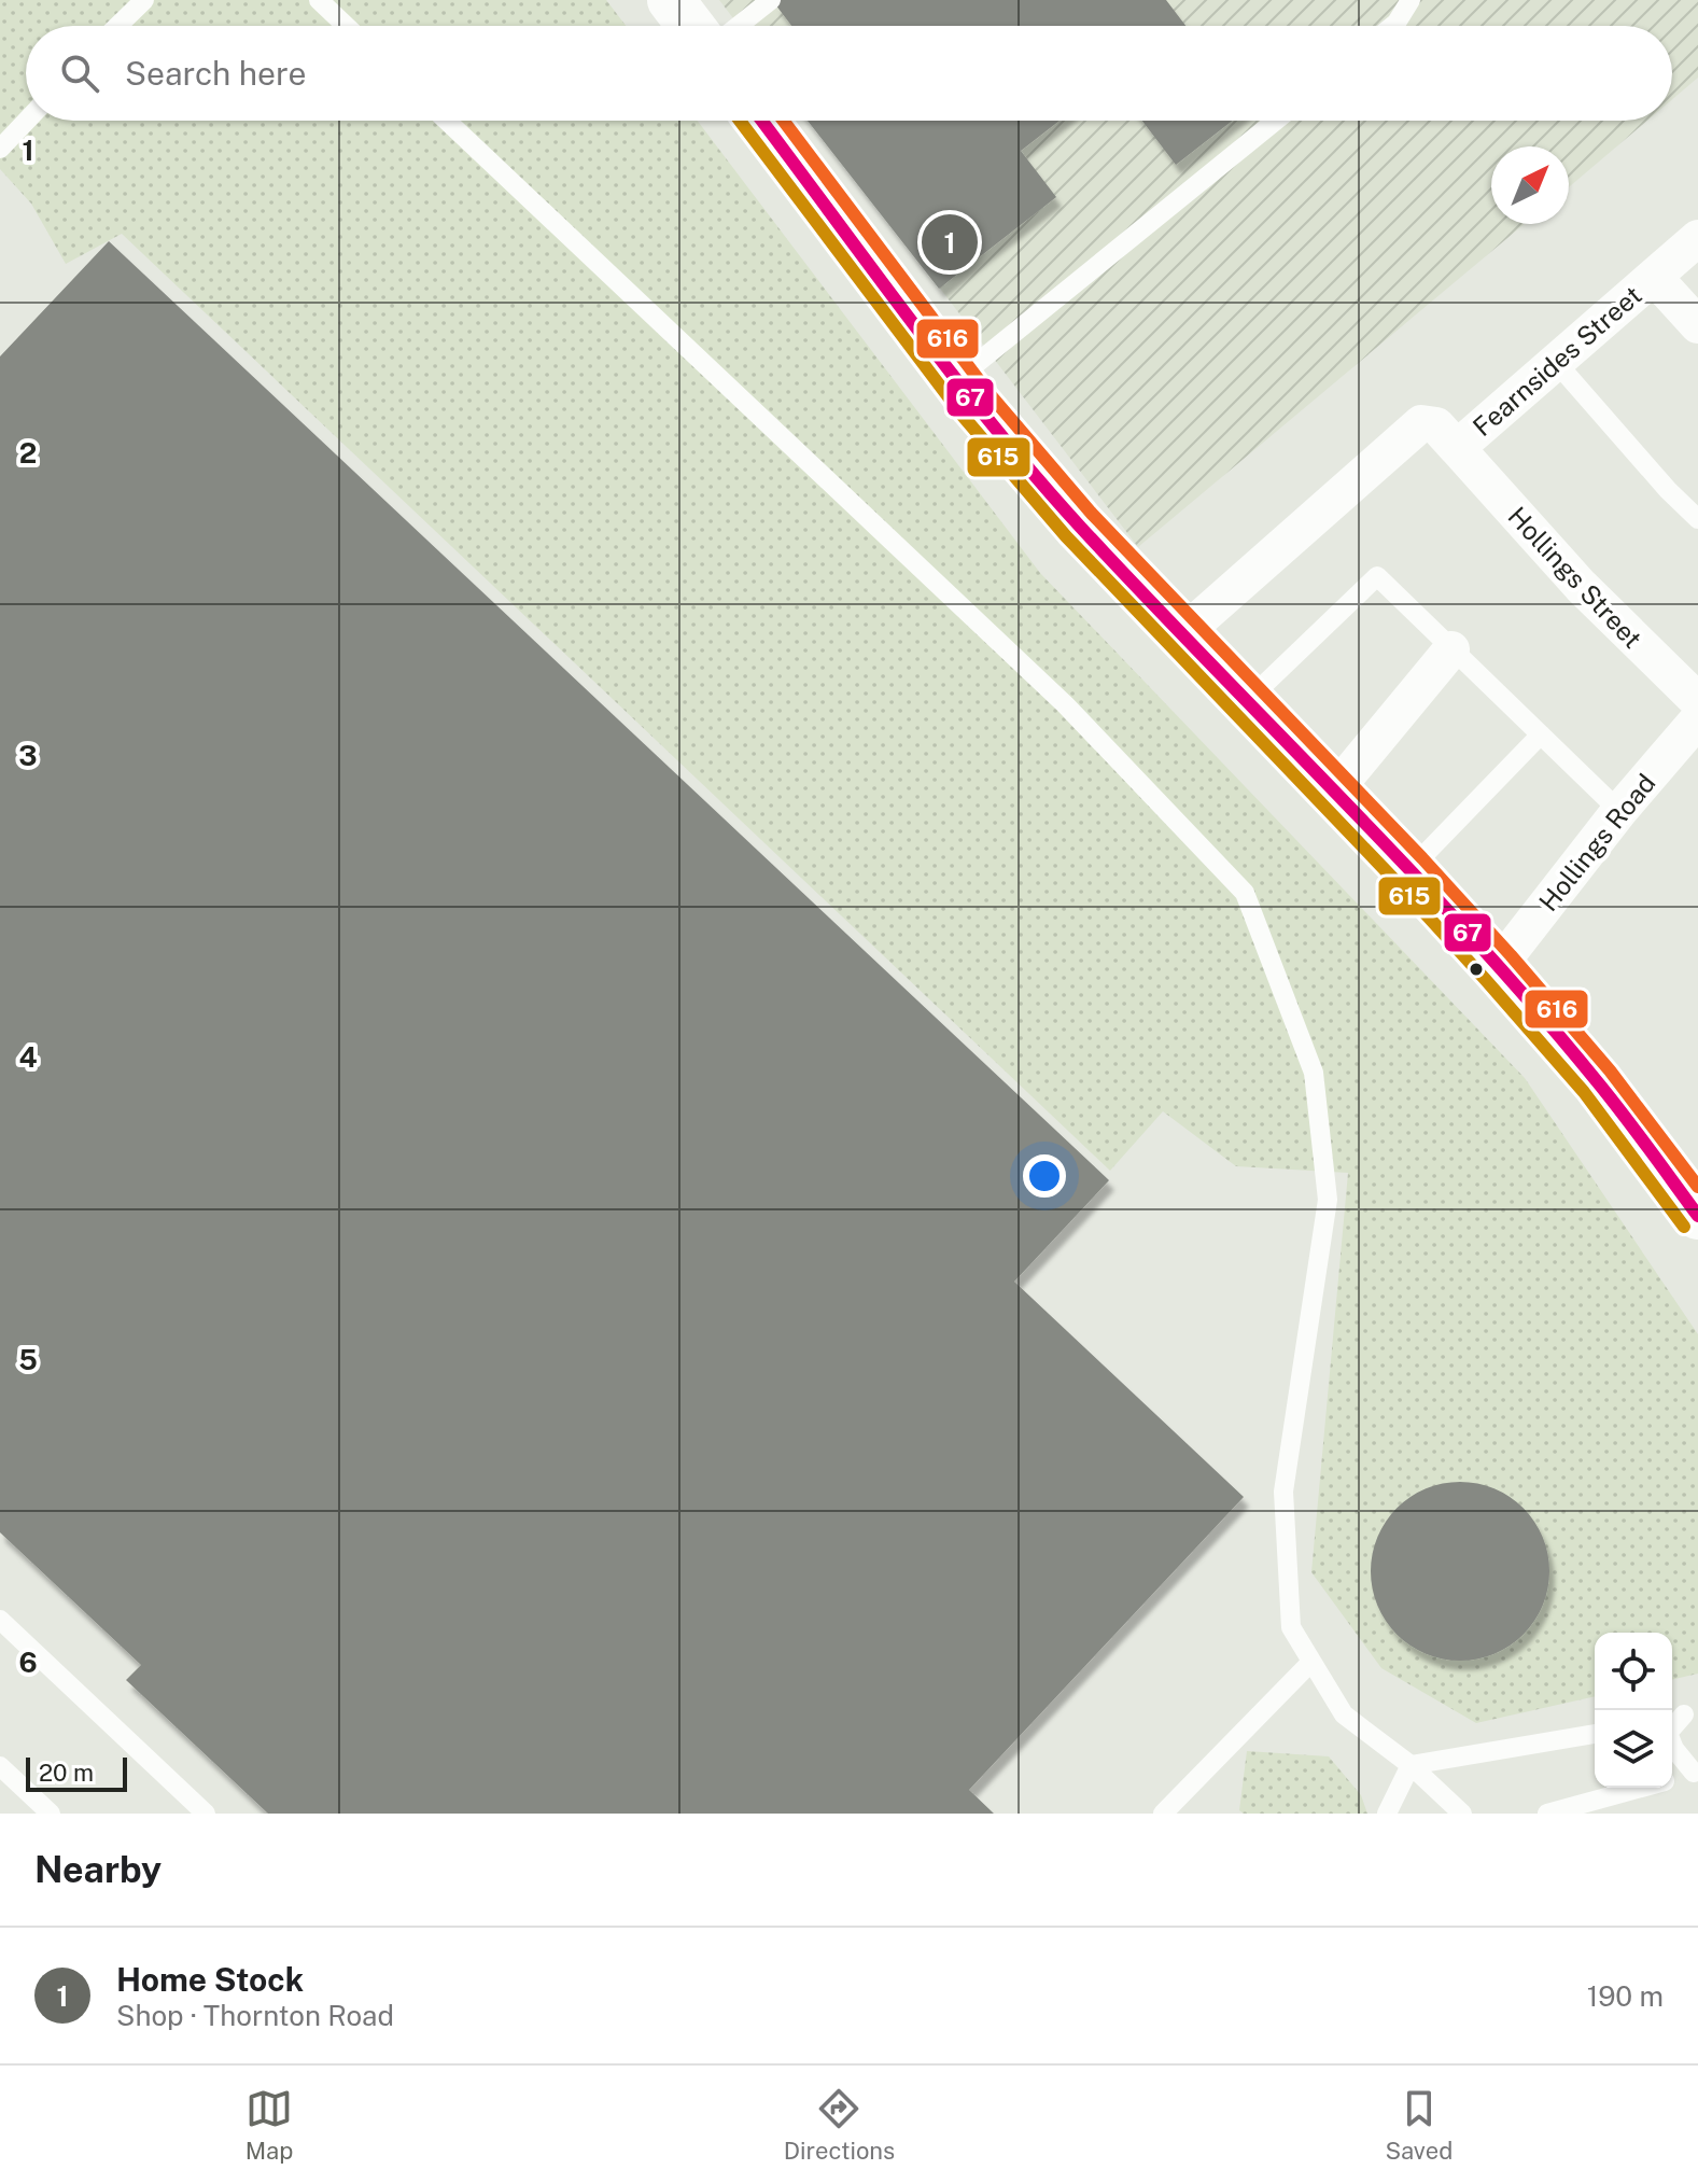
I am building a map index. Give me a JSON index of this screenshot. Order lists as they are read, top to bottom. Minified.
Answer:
{"streets":{"street":["Fearnsides Street","Hollings Street","Hollings Road"]},"crossings":[["Fearnsides Street","Hollings Street"]],"lines":["transit line 67","transit line 615","transit line 616"],"scale_bar":"20 m","north":"top right","page":{"search":"Search here","pins":"1","scale":"20 m","heading":"Nearby","list":[{"mark":"1","name":"Home Stock","note":"Shop · Thornton Road","value":"190 m"}],"nav":["Map","Directions","Saved"]},"grid":{"rows":["1","2","3","4","5","6"]}}
